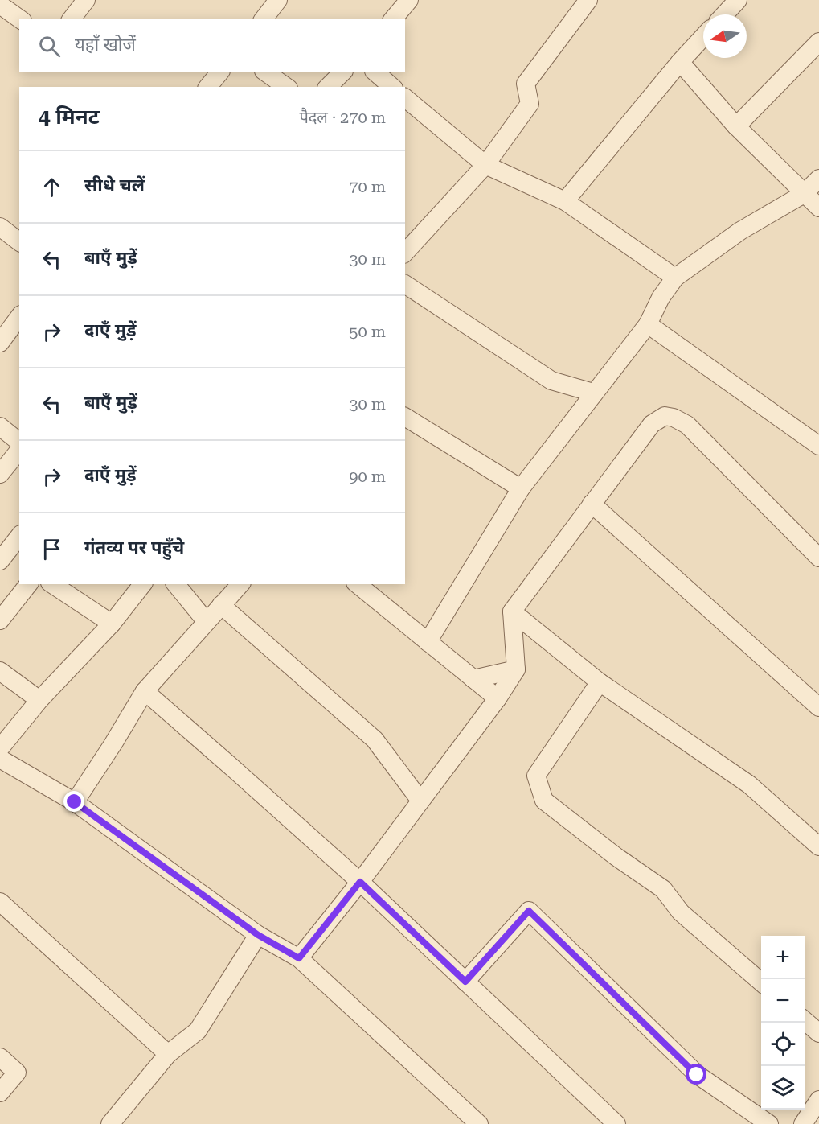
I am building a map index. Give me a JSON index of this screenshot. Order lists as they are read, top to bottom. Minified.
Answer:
{"north":"left","page":{"search":"यहाँ खोजें","heading":["4 मिनट","पैदल · 270 m"],"list":[["सीधे चलें","70 m"],["बाएँ मुड़ें","30 m"],["दाएँ मुड़ें","50 m"],["बाएँ मुड़ें","30 m"],["दाएँ मुड़ें","90 m"],"गंतव्य पर पहुँचे"],"map_buttons":["+","−"]}}
